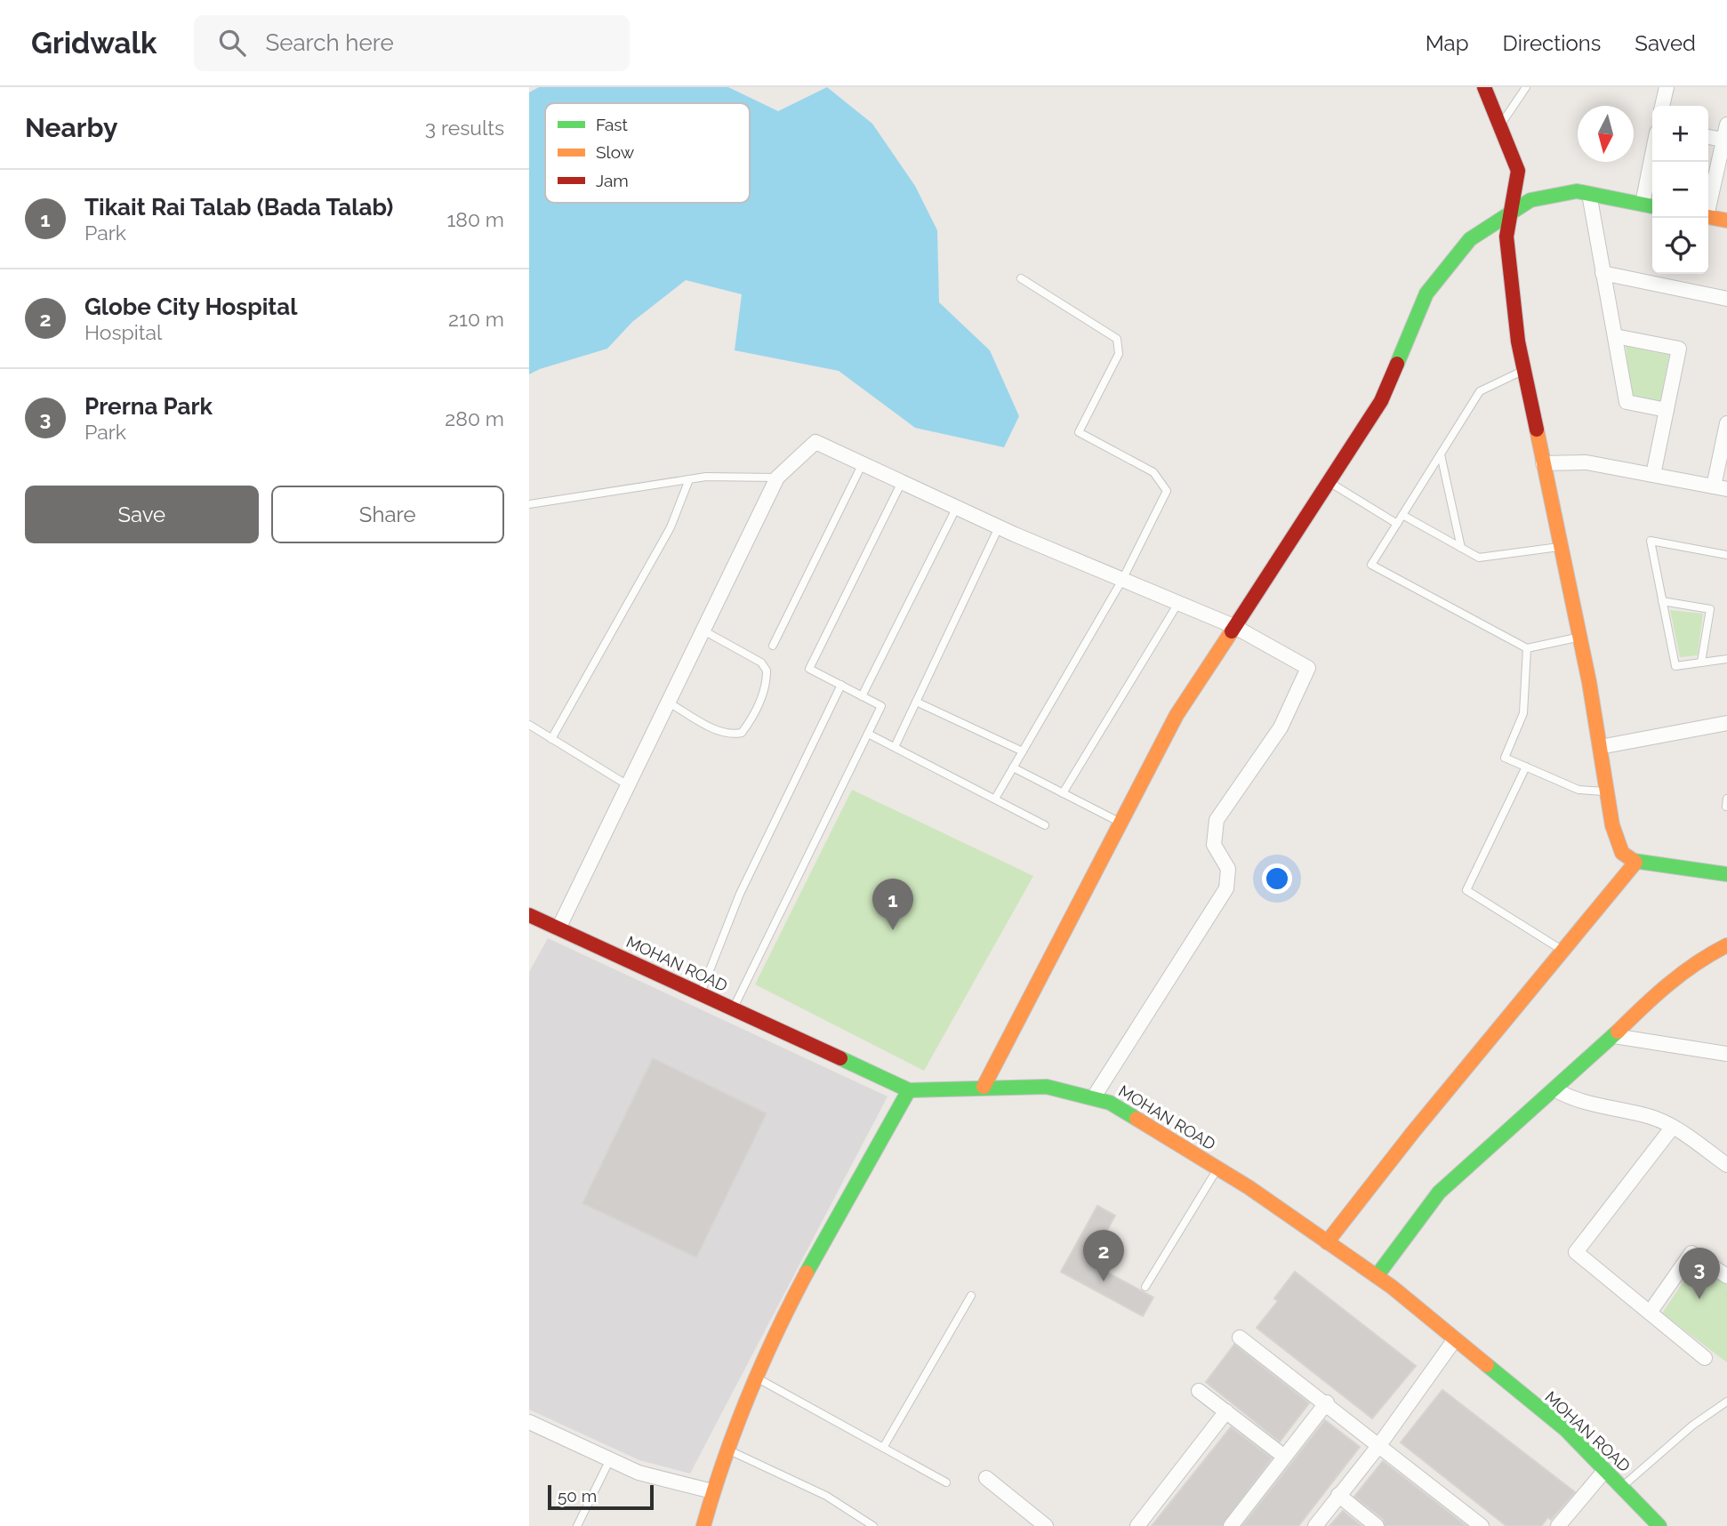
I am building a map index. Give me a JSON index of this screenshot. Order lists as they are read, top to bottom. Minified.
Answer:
{"streets":{"street":["MOHAN ROAD"]},"legend":["Fast","Slow","Jam"],"scale_bar":"50 m","north":"bottom","page":{"header":"Gridwalk","search":"Search here","nav":["Map","Directions","Saved"],"heading":["Nearby","3 results"],"map_buttons":["+","−"],"list":[{"mark":"1","name":"Tikait Rai Talab (Bada Talab)","note":"Park","value":"180 m"},{"mark":"2","name":"Globe City Hospital","note":"Hospital","value":"210 m"},{"mark":"3","name":"Prerna Park","note":"Park","value":"280 m"}],"buttons":["Save","Share"],"pins":["1","2","3"],"scale":"50 m"}}
